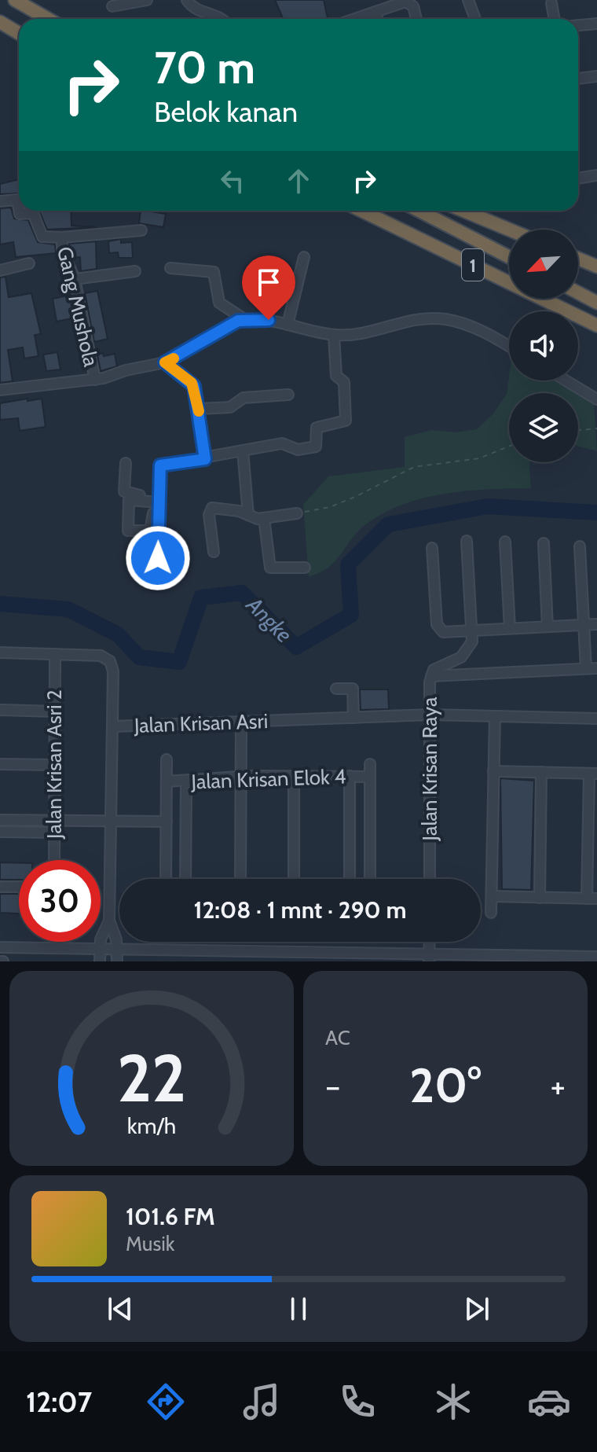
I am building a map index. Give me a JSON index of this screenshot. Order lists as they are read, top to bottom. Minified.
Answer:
{"streets":{"highway":["1"],"street":["Gang Mushola","Jalan Krisan Asri","Jalan Krisan Asri 2","Jalan Krisan Raya","Jalan Krisan Elok 4"]},"crossings":[["Jalan Krisan Asri","Jalan Krisan Asri 2"],["Jalan Krisan Asri","Jalan Krisan Raya"]],"water":["Angke"],"north":"bottom left","page":{"turn":["70 m","Belok kanan"],"limit":"30","trip":"12:08 · 1 mnt · 290 m","tile":"AC","heat":["−","20°","+"],"song":["101.6 FM","Musik"],"tabs":"12:07","gauge":["22","km/h"]}}
